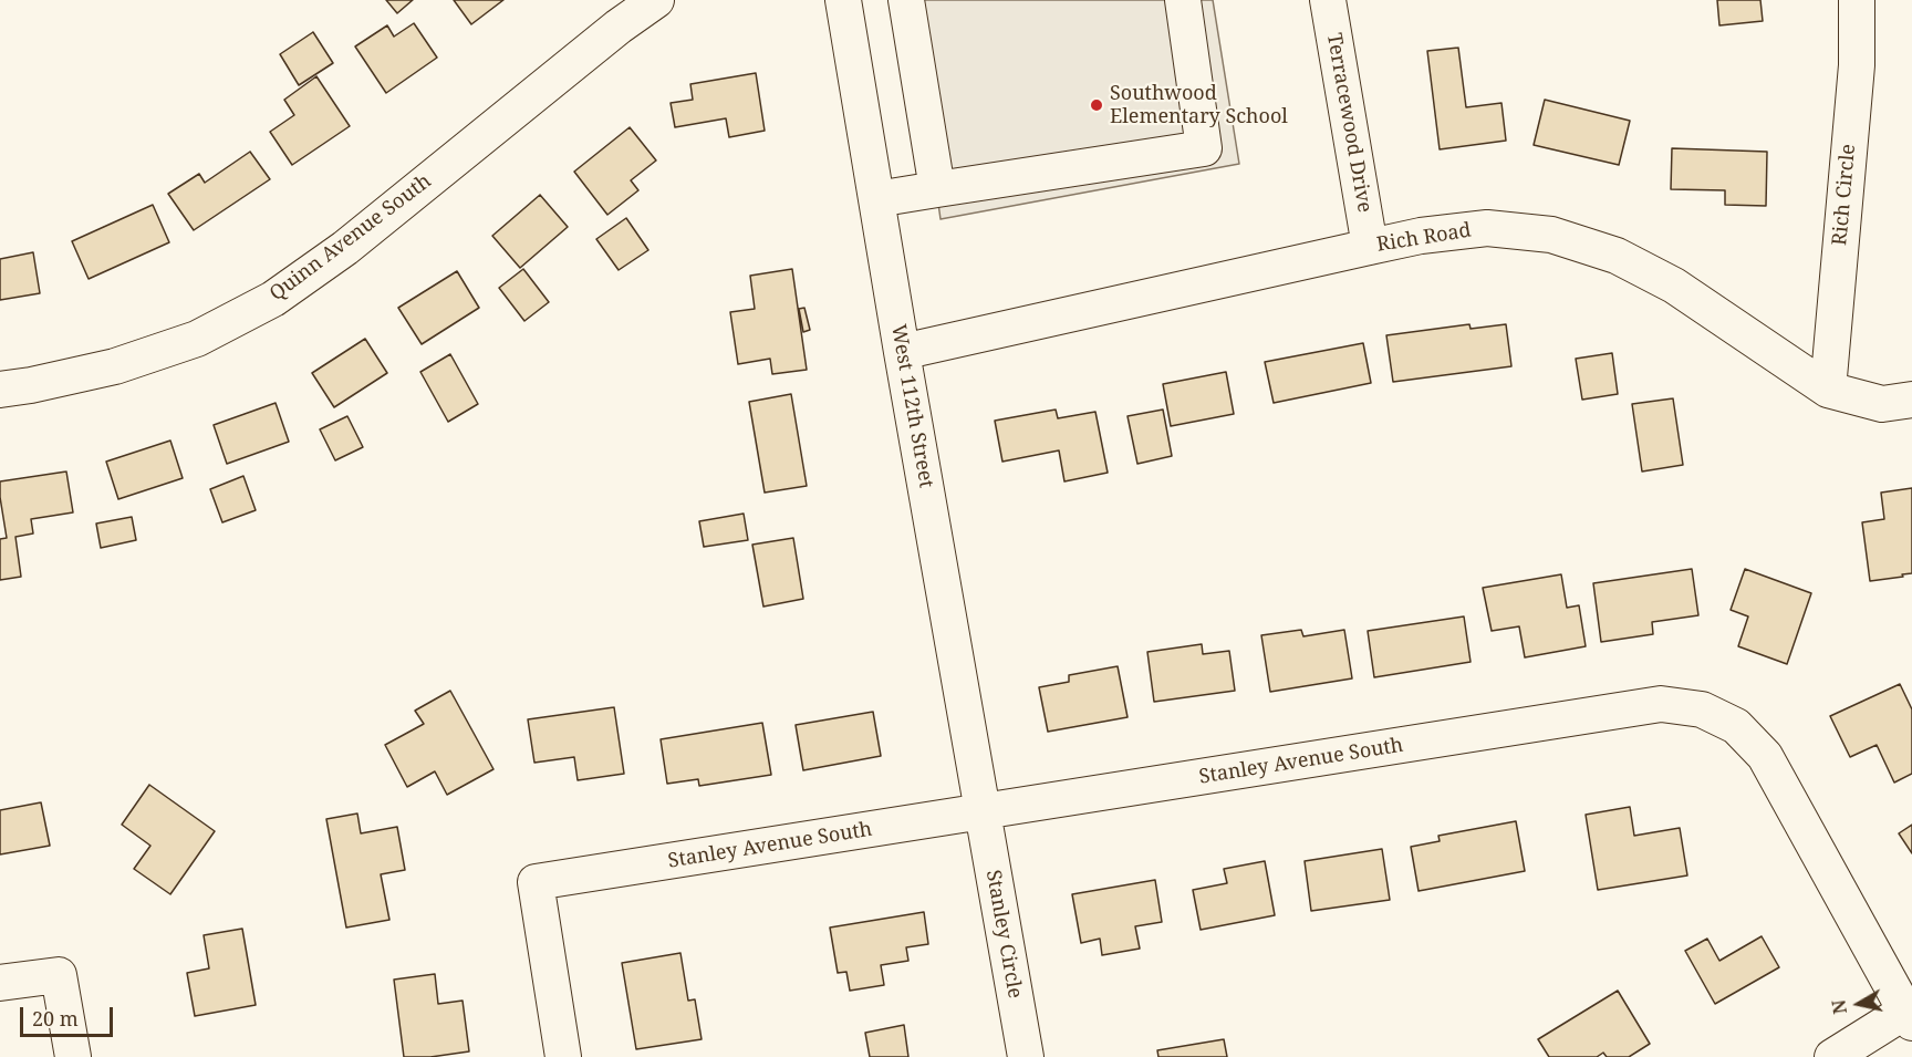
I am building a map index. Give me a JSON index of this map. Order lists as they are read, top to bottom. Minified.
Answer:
{"streets":{"street":["Terracewood Drive","Rich Circle","Quinn Avenue South","Rich Road","West 112th Street","Stanley Avenue South","Stanley Circle"]},"crossings":[["Terracewood Drive","Rich Road"],["Rich Circle","Rich Road"],["Rich Road","West 112th Street"],["West 112th Street","Stanley Avenue South"],["West 112th Street","Stanley Circle"],["Stanley Avenue South","Stanley Circle"]],"places":["Southwood Elementary School"],"scale_bar":"20 m","north":"left"}
